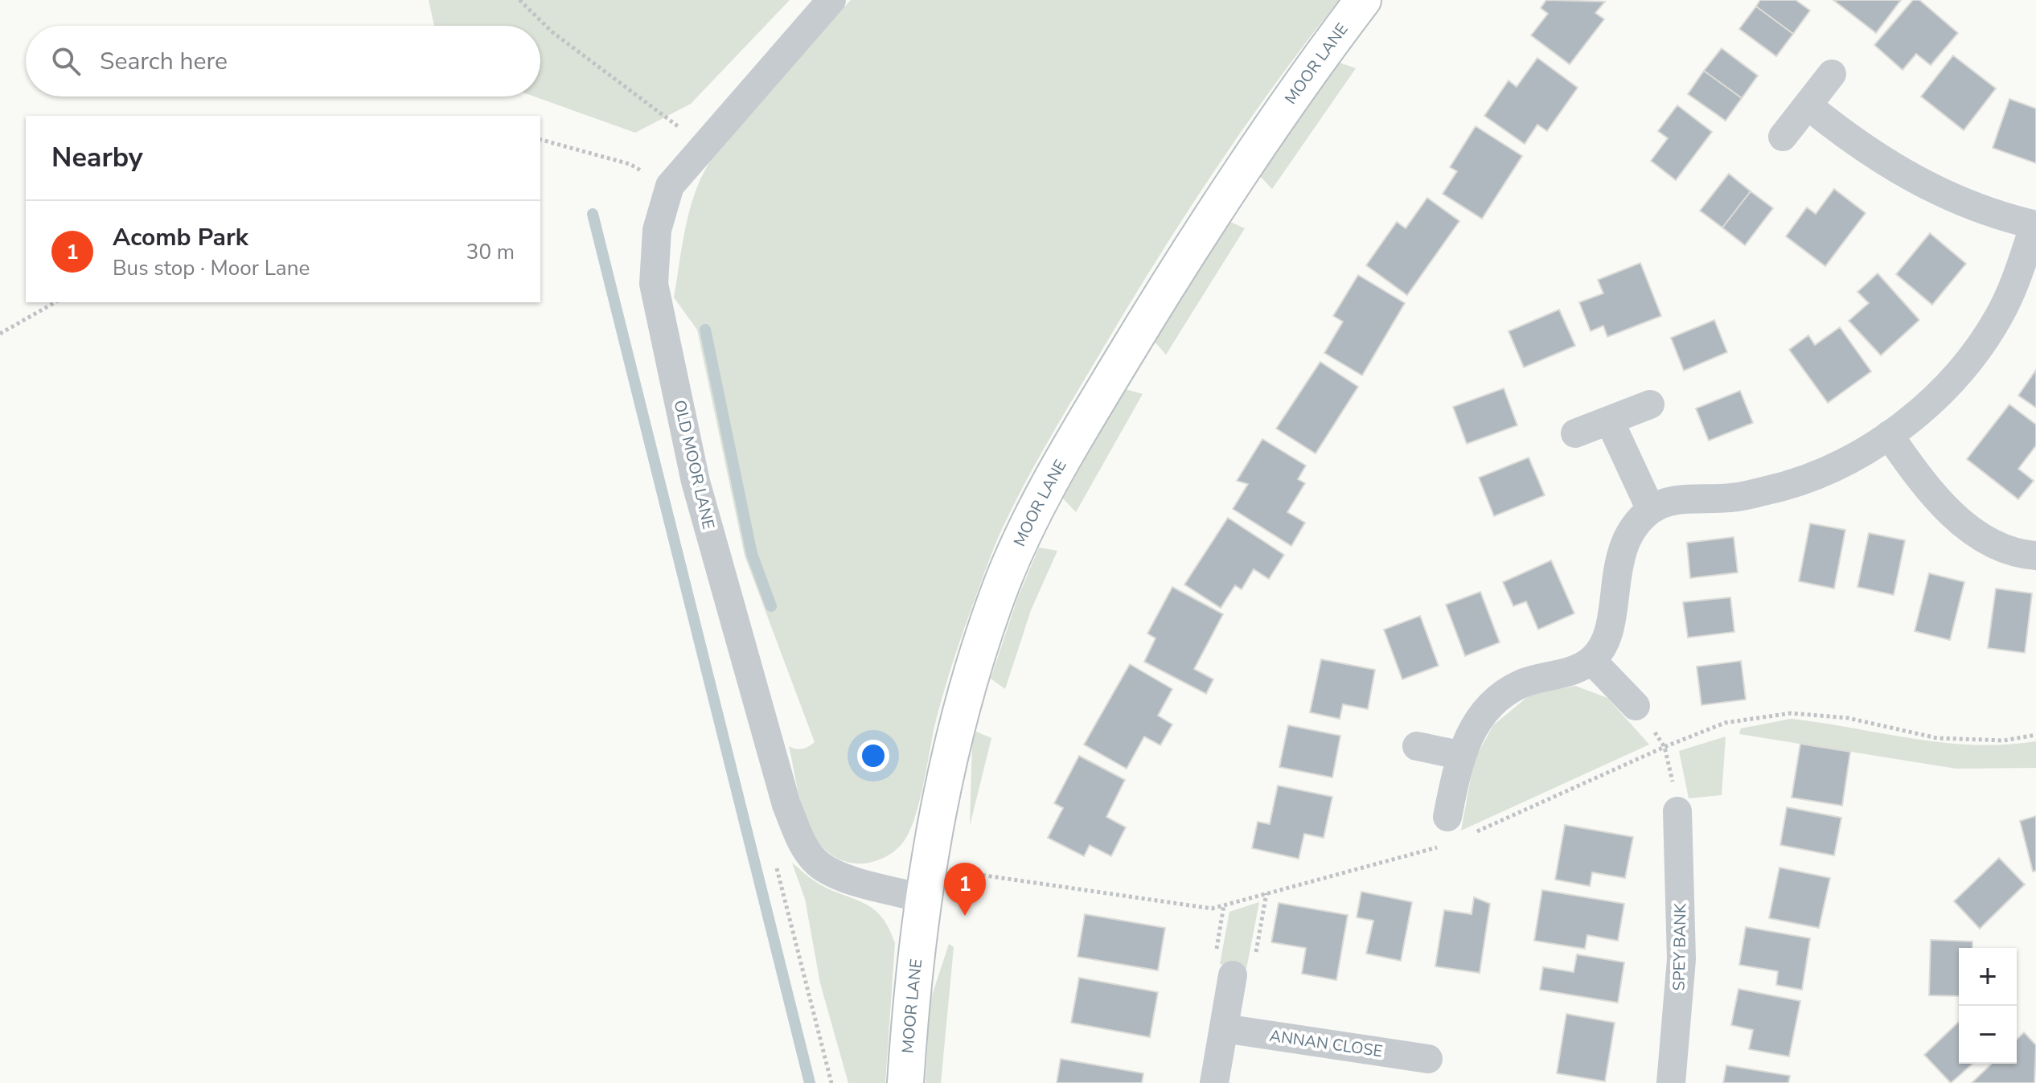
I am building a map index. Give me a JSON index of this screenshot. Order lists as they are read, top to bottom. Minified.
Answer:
{"streets":{"street":["MOOR LANE","OLD MOOR LANE","SPEY BANK","ANNAN CLOSE"]},"crossings":[["MOOR LANE","OLD MOOR LANE"]],"page":{"search":"Search here","heading":"Nearby","list":[{"mark":"1","name":"Acomb Park","note":"Bus stop · Moor Lane","value":"30 m"}],"pins":"1","map_buttons":["+","−"]}}
